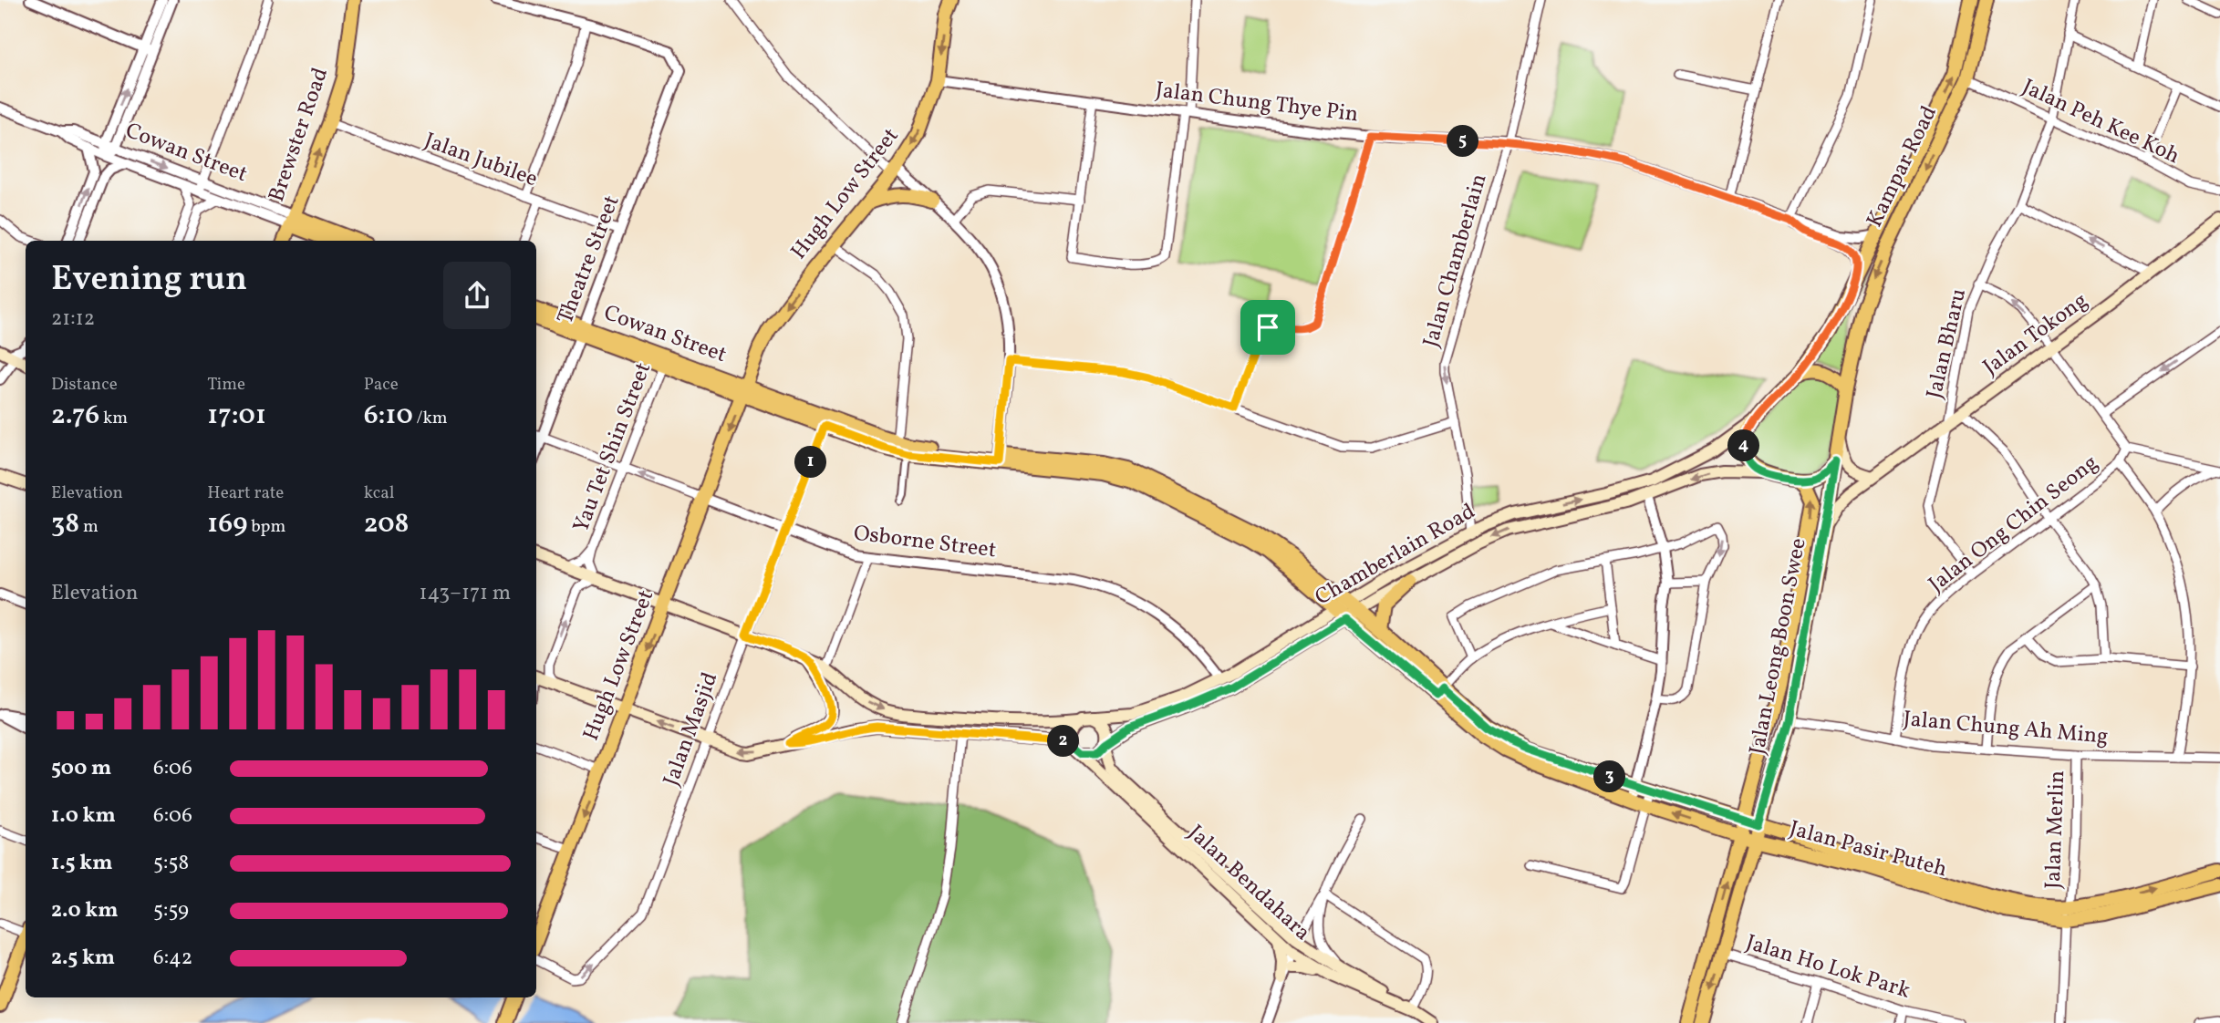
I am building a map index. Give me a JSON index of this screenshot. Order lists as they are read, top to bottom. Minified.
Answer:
{"streets":{"main road":["Brewster Road","Cowan Street","Kampar Road","Hugh Low Street","Jalan Tokong","Chamberlain Road","Jalan Leong Boon Swee","Jalan Pasir Puteh","Jalan Bendahara"],"street":["Jalan Chung Thye Pin","Jalan Peh Kee Koh","Jalan Jubilee","Theatre Street","Jalan Chamberlain","Jalan Bharu","Yau Tet Shin Street","Jalan Ong Chin Seong","Osborne Street","Jalan Chung Ah Ming","Jalan Masjid","Jalan Merlin","Jalan Ho Lok Park"]},"crossings":[["Jalan Chung Thye Pin","Kampar Road"],["Jalan Chung Thye Pin","Hugh Low Street"],["Jalan Chung Thye Pin","Jalan Chamberlain"],["Jalan Peh Kee Koh","Kampar Road"],["Jalan Peh Kee Koh","Jalan Bharu"],["Brewster Road","Cowan Street"],["Brewster Road","Jalan Jubilee"],["Cowan Street","Hugh Low Street"],["Cowan Street","Theatre Street"],["Cowan Street","Yau Tet Shin Street"],["Jalan Jubilee","Theatre Street"],["Kampar Road","Chamberlain Road"],["Kampar Road","Jalan Leong Boon Swee"],["Hugh Low Street","Osborne Street"],["Theatre Street","Osborne Street"],["Jalan Chamberlain","Chamberlain Road"],["Jalan Tokong","Jalan Bharu"],["Jalan Tokong","Jalan Leong Boon Swee"],["Jalan Bharu","Jalan Ong Chin Seong"],["Yau Tet Shin Street","Osborne Street"],["Jalan Ong Chin Seong","Jalan Chung Ah Ming"],["Osborne Street","Chamberlain Road"],["Osborne Street","Jalan Masjid"],["Chamberlain Road","Jalan Leong Boon Swee"],["Chamberlain Road","Jalan Pasir Puteh"],["Chamberlain Road","Jalan Bendahara"],["Jalan Leong Boon Swee","Jalan Chung Ah Ming"],["Jalan Leong Boon Swee","Jalan Pasir Puteh"],["Jalan Leong Boon Swee","Jalan Ho Lok Park"],["Jalan Chung Ah Ming","Jalan Merlin"],["Jalan Merlin","Jalan Pasir Puteh"]],"one_way":["Brewster Road","Hugh Low Street","Jalan Chamberlain","Jalan Masjid"],"page":{"pins":["5","4","1","2","3"],"heading":["Evening run","21:12"],"stats":[["Distance","2.76 km"],["Time","17:01"],["Pace","6:10 /km"],["Elevation","38 m"],["Heart rate","169 bpm"],["kcal","208"]],"chart":["Elevation","143–171 m"],"list":[{"name":"500 m","note":"6:06"},{"name":"1.0 km","note":"6:06"},{"name":"1.5 km","note":"5:58"},{"name":"2.0 km","note":"5:59"},{"name":"2.5 km","note":"6:42"}]}}
